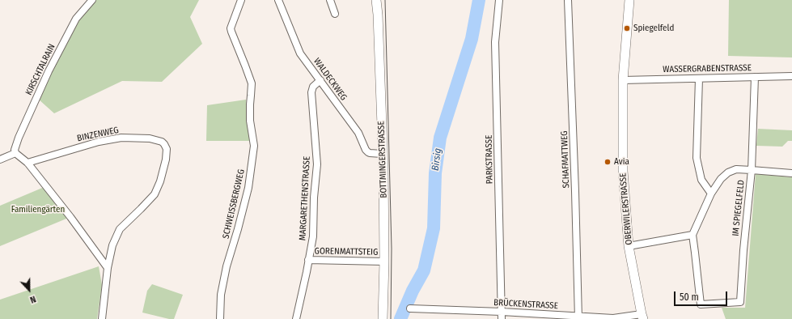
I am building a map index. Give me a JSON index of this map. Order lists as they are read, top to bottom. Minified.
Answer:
{"streets":{"main road":["BOTTMINGERSTRASSE","OBERWILERSTRASSE"],"street":["WASSERGRABENSTRASSE","KIRSCHTALRAIN","WALDECKWEG","BINZENWEG","PARKSTRASSE","SCHAFMATTWEG","MARGARETHENSTRASSE","SCHWEISSBERGWEG","IM SPIEGELFELD","GORENMATTSTEIG","BRÜCKENSTRASSE"]},"crossings":[["WASSERGRABENSTRASSE","IM SPIEGELFELD"],["WASSERGRABENSTRASSE","OBERWILERSTRASSE"],["WALDECKWEG","BOTTMINGERSTRASSE"],["WALDECKWEG","MARGARETHENSTRASSE"],["BOTTMINGERSTRASSE","GORENMATTSTEIG"],["PARKSTRASSE","BRÜCKENSTRASSE"],["SCHAFMATTWEG","BRÜCKENSTRASSE"],["MARGARETHENSTRASSE","GORENMATTSTEIG"],["OBERWILERSTRASSE","BRÜCKENSTRASSE"]],"water":["Birsig"],"parks":["Familiengärten"],"places":["Spiegelfeld","Avia"],"scale_bar":"50 m","north":"bottom"}
